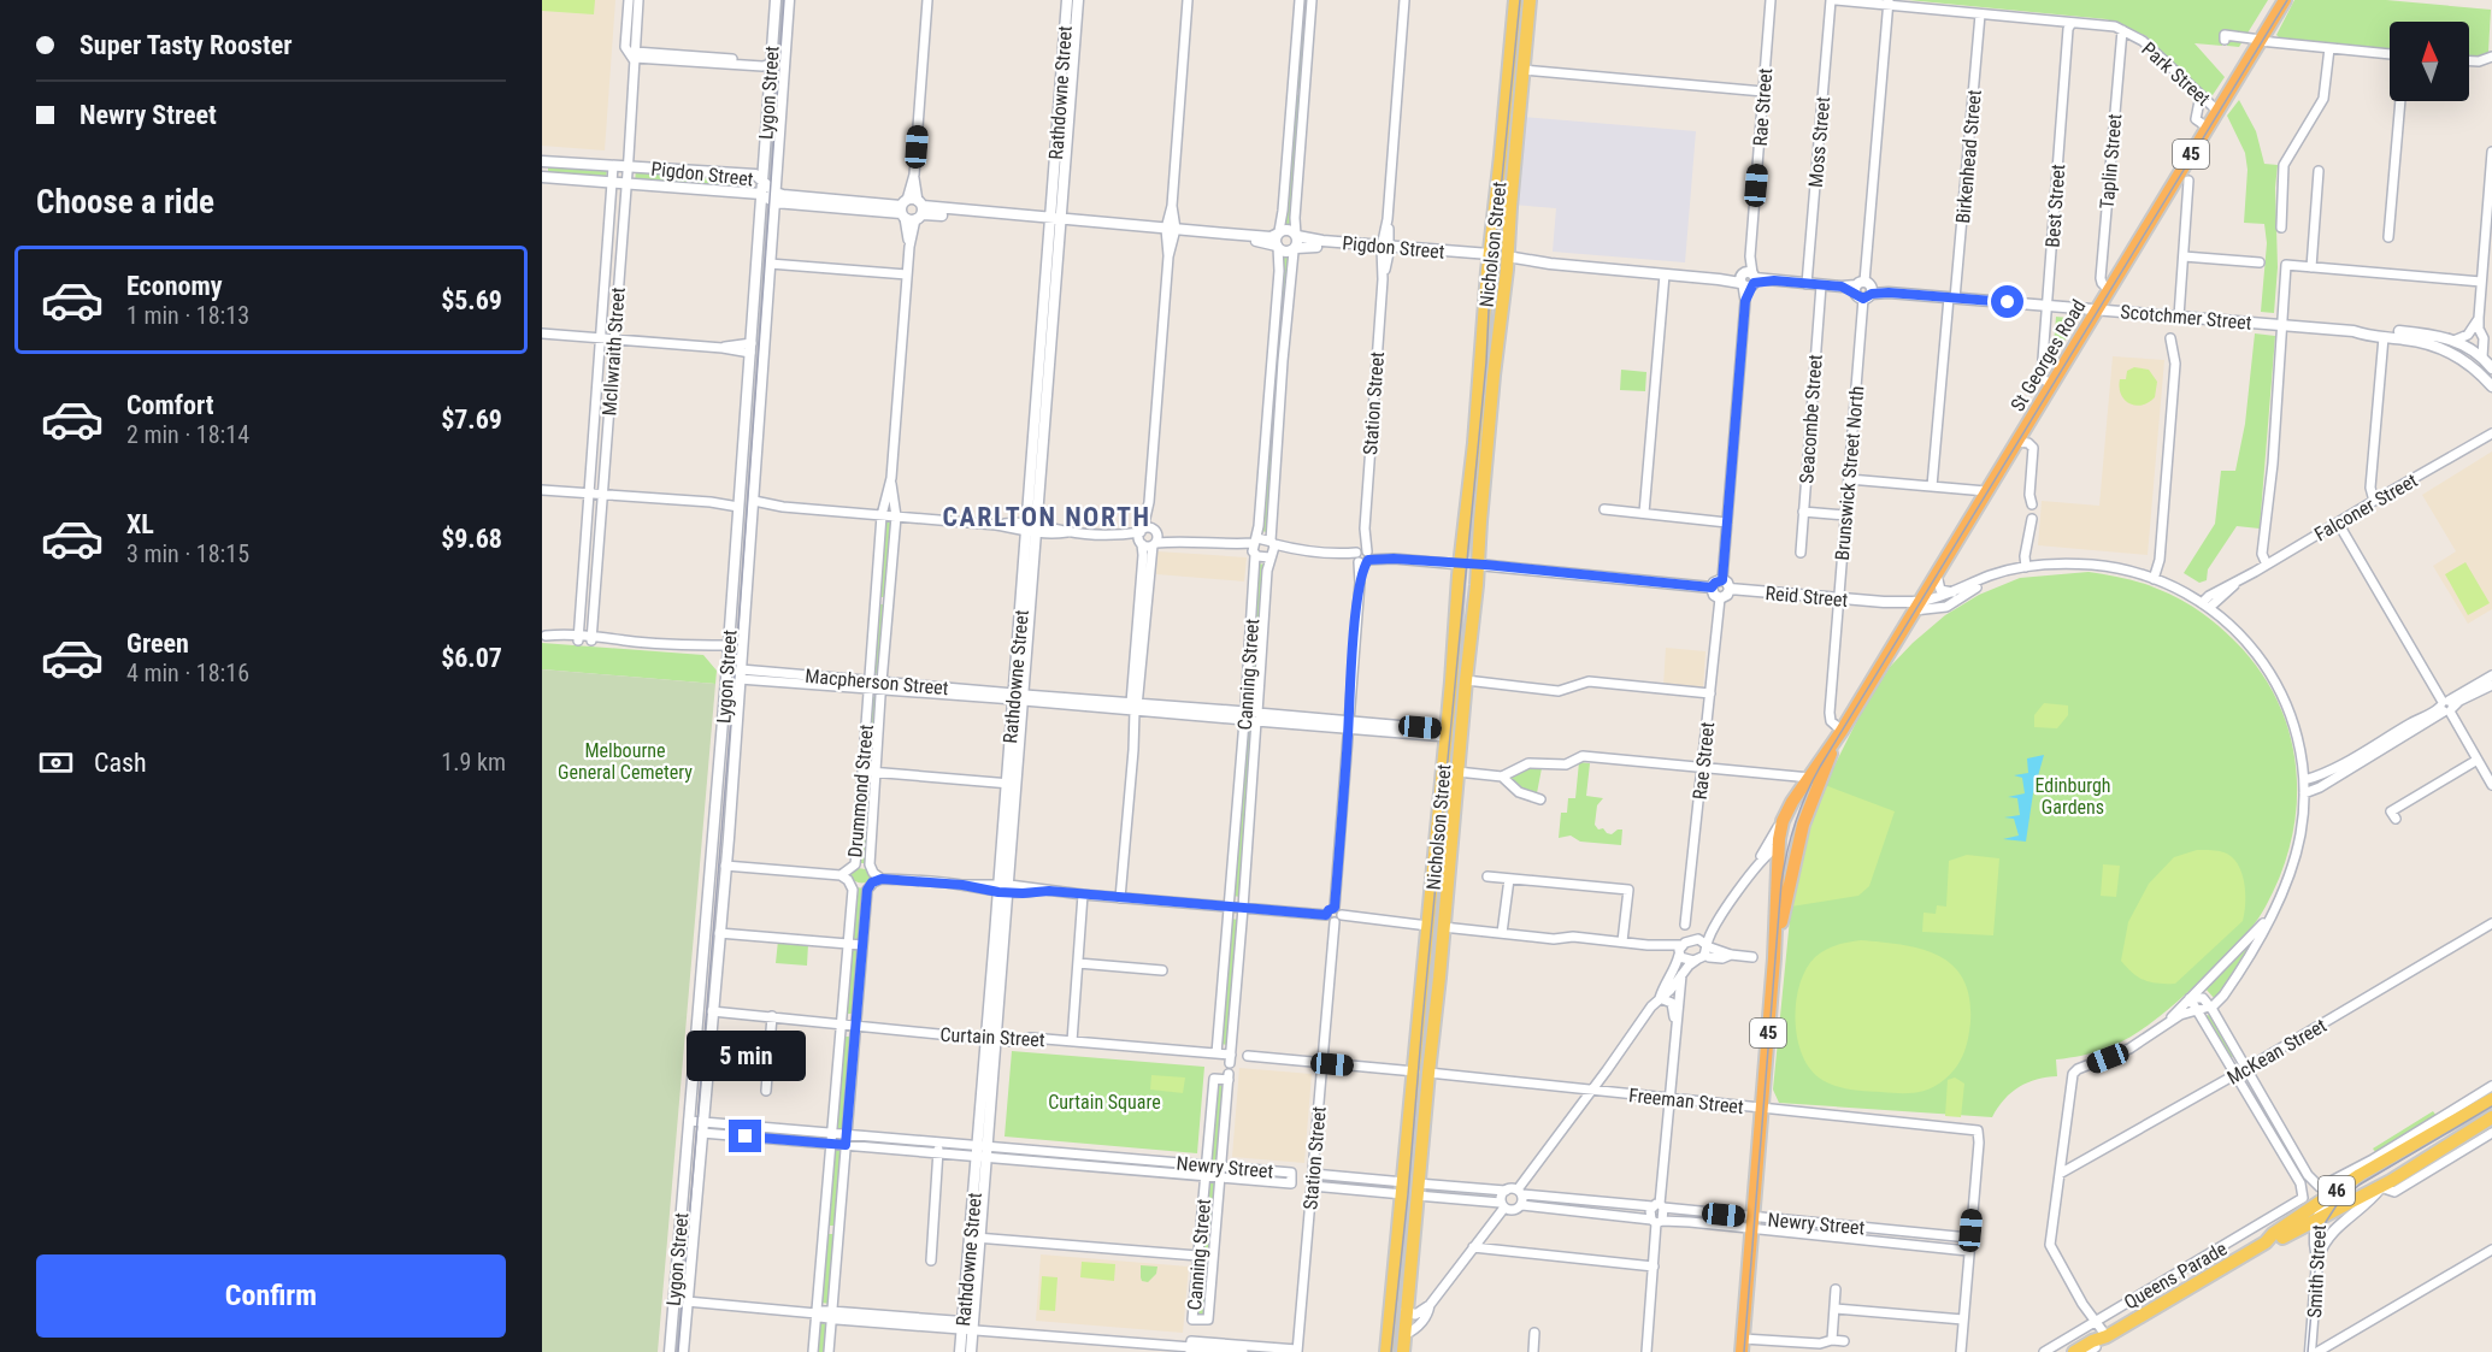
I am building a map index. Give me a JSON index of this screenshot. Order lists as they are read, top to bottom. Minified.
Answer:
{"streets":{"highway":["45","St Georges Road"],"main road":["Nicholson Street","46","Queens Parade"],"street":["Park Street","Lygon Street","Rathdowne Street","Rae Street","Moss Street","Birkenhead Street","Taplin Street","Pigdon Street","Best Street","Scotchmer Street","McIlwraith Street","Station Street","Seacombe Street","Brunswick Street North","Falconer Street","Reid Street","Canning Street","Macpherson Street","Drummond Street","Curtain Street","McKean Street","Freeman Street","Newry Street","Smith Street"]},"crossings":[["Park Street","Moss Street"],["Park Street","Birkenhead Street"],["Park Street","Taplin Street"],["Park Street","Best Street"],["Park Street","St Georges Road"],["Park Street","Brunswick Street North"],["Lygon Street","Pigdon Street"],["Lygon Street","Macpherson Street"],["Lygon Street","Curtain Street"],["Lygon Street","Newry Street"],["Rathdowne Street","Pigdon Street"],["Rathdowne Street","Macpherson Street"],["Rathdowne Street","Curtain Street"],["Rathdowne Street","Newry Street"],["Rae Street","Reid Street"],["45","St Georges Road"],["45","Freeman Street"],["45","Newry Street"],["Birkenhead Street","Scotchmer Street"],["Taplin Street","St Georges Road"],["Pigdon Street","Nicholson Street"],["Pigdon Street","McIlwraith Street"],["Pigdon Street","Station Street"],["Pigdon Street","Canning Street"],["Pigdon Street","Drummond Street"],["Best Street","Scotchmer Street"],["Best Street","St Georges Road"],["Nicholson Street","Freeman Street"],["Scotchmer Street","St Georges Road"],["Scotchmer Street","Brunswick Street North"],["St Georges Road","Brunswick Street North"],["St Georges Road","Reid Street"],["Brunswick Street North","Reid Street"],["Canning Street","Macpherson Street"],["Canning Street","Curtain Street"],["Canning Street","Newry Street"],["Macpherson Street","Drummond Street"],["Drummond Street","Curtain Street"],["Drummond Street","Newry Street"],["Freeman Street","Newry Street"],["Smith Street","Queens Parade"]],"districts":["CARLTON NORTH"],"parks":["Melbourne General Cemetery","Edinburgh Gardens","Curtain Square"],"north":"top","page":{"banner":["Super Tasty Rooster","Newry Street"],"heading":"Choose a ride","list":[{"name":"Economy","note":"1 min · 18:13","value":"$5.69"},{"name":"Comfort","note":"2 min · 18:14","value":"$7.69"},{"name":"XL","note":"3 min · 18:15","value":"$9.68"},{"name":"Green","note":"4 min · 18:16","value":"$6.07"}],"pay":["Cash","1.9 km"],"bubble":"5 min","buttons":"Confirm"}}
